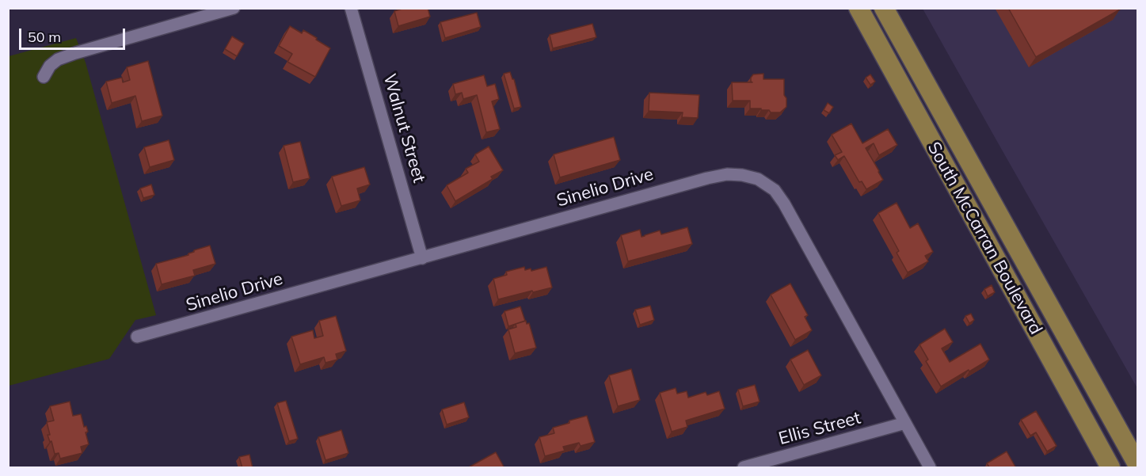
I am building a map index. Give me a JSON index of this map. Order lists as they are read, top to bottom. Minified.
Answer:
{"streets":{"main road":["South McCarran Boulevard"],"street":["Walnut Street","Sinelio Drive","Ellis Street"]},"crossings":[["Walnut Street","Sinelio Drive"],["Sinelio Drive","Ellis Street"]],"scale_bar":"50 m"}
